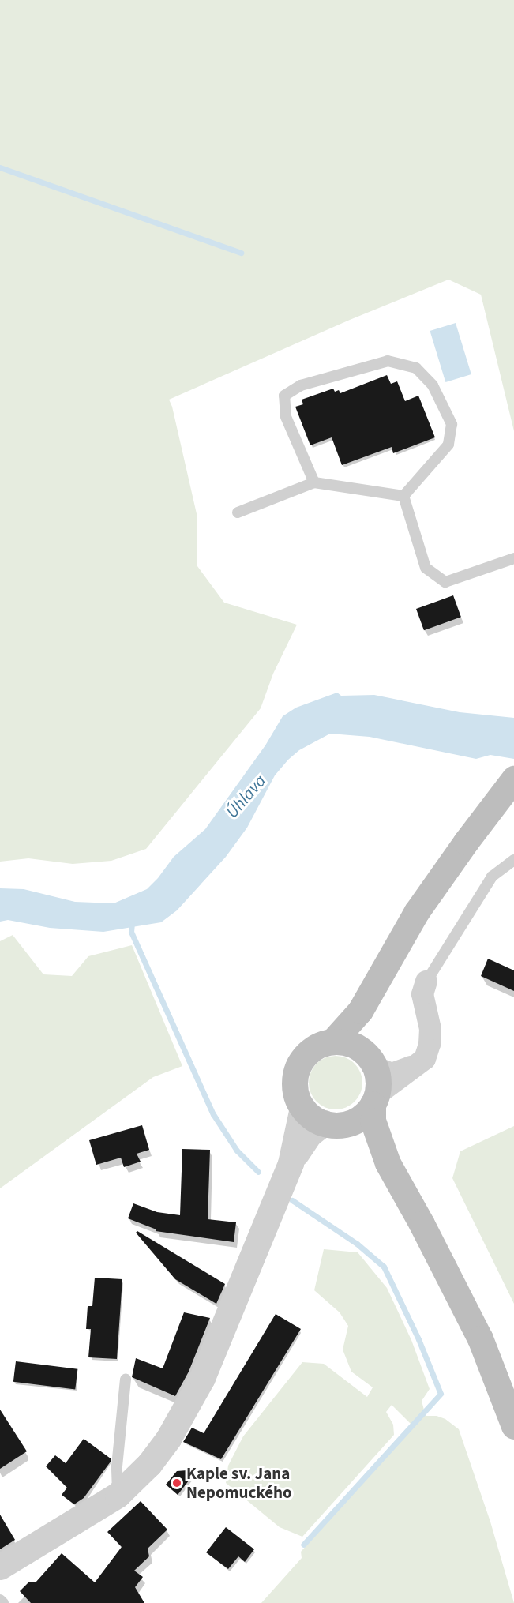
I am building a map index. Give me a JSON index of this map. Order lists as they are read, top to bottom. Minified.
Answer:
{"water":["Úhlava"],"places":["Kaple sv. Jana Nepomuckého"]}
